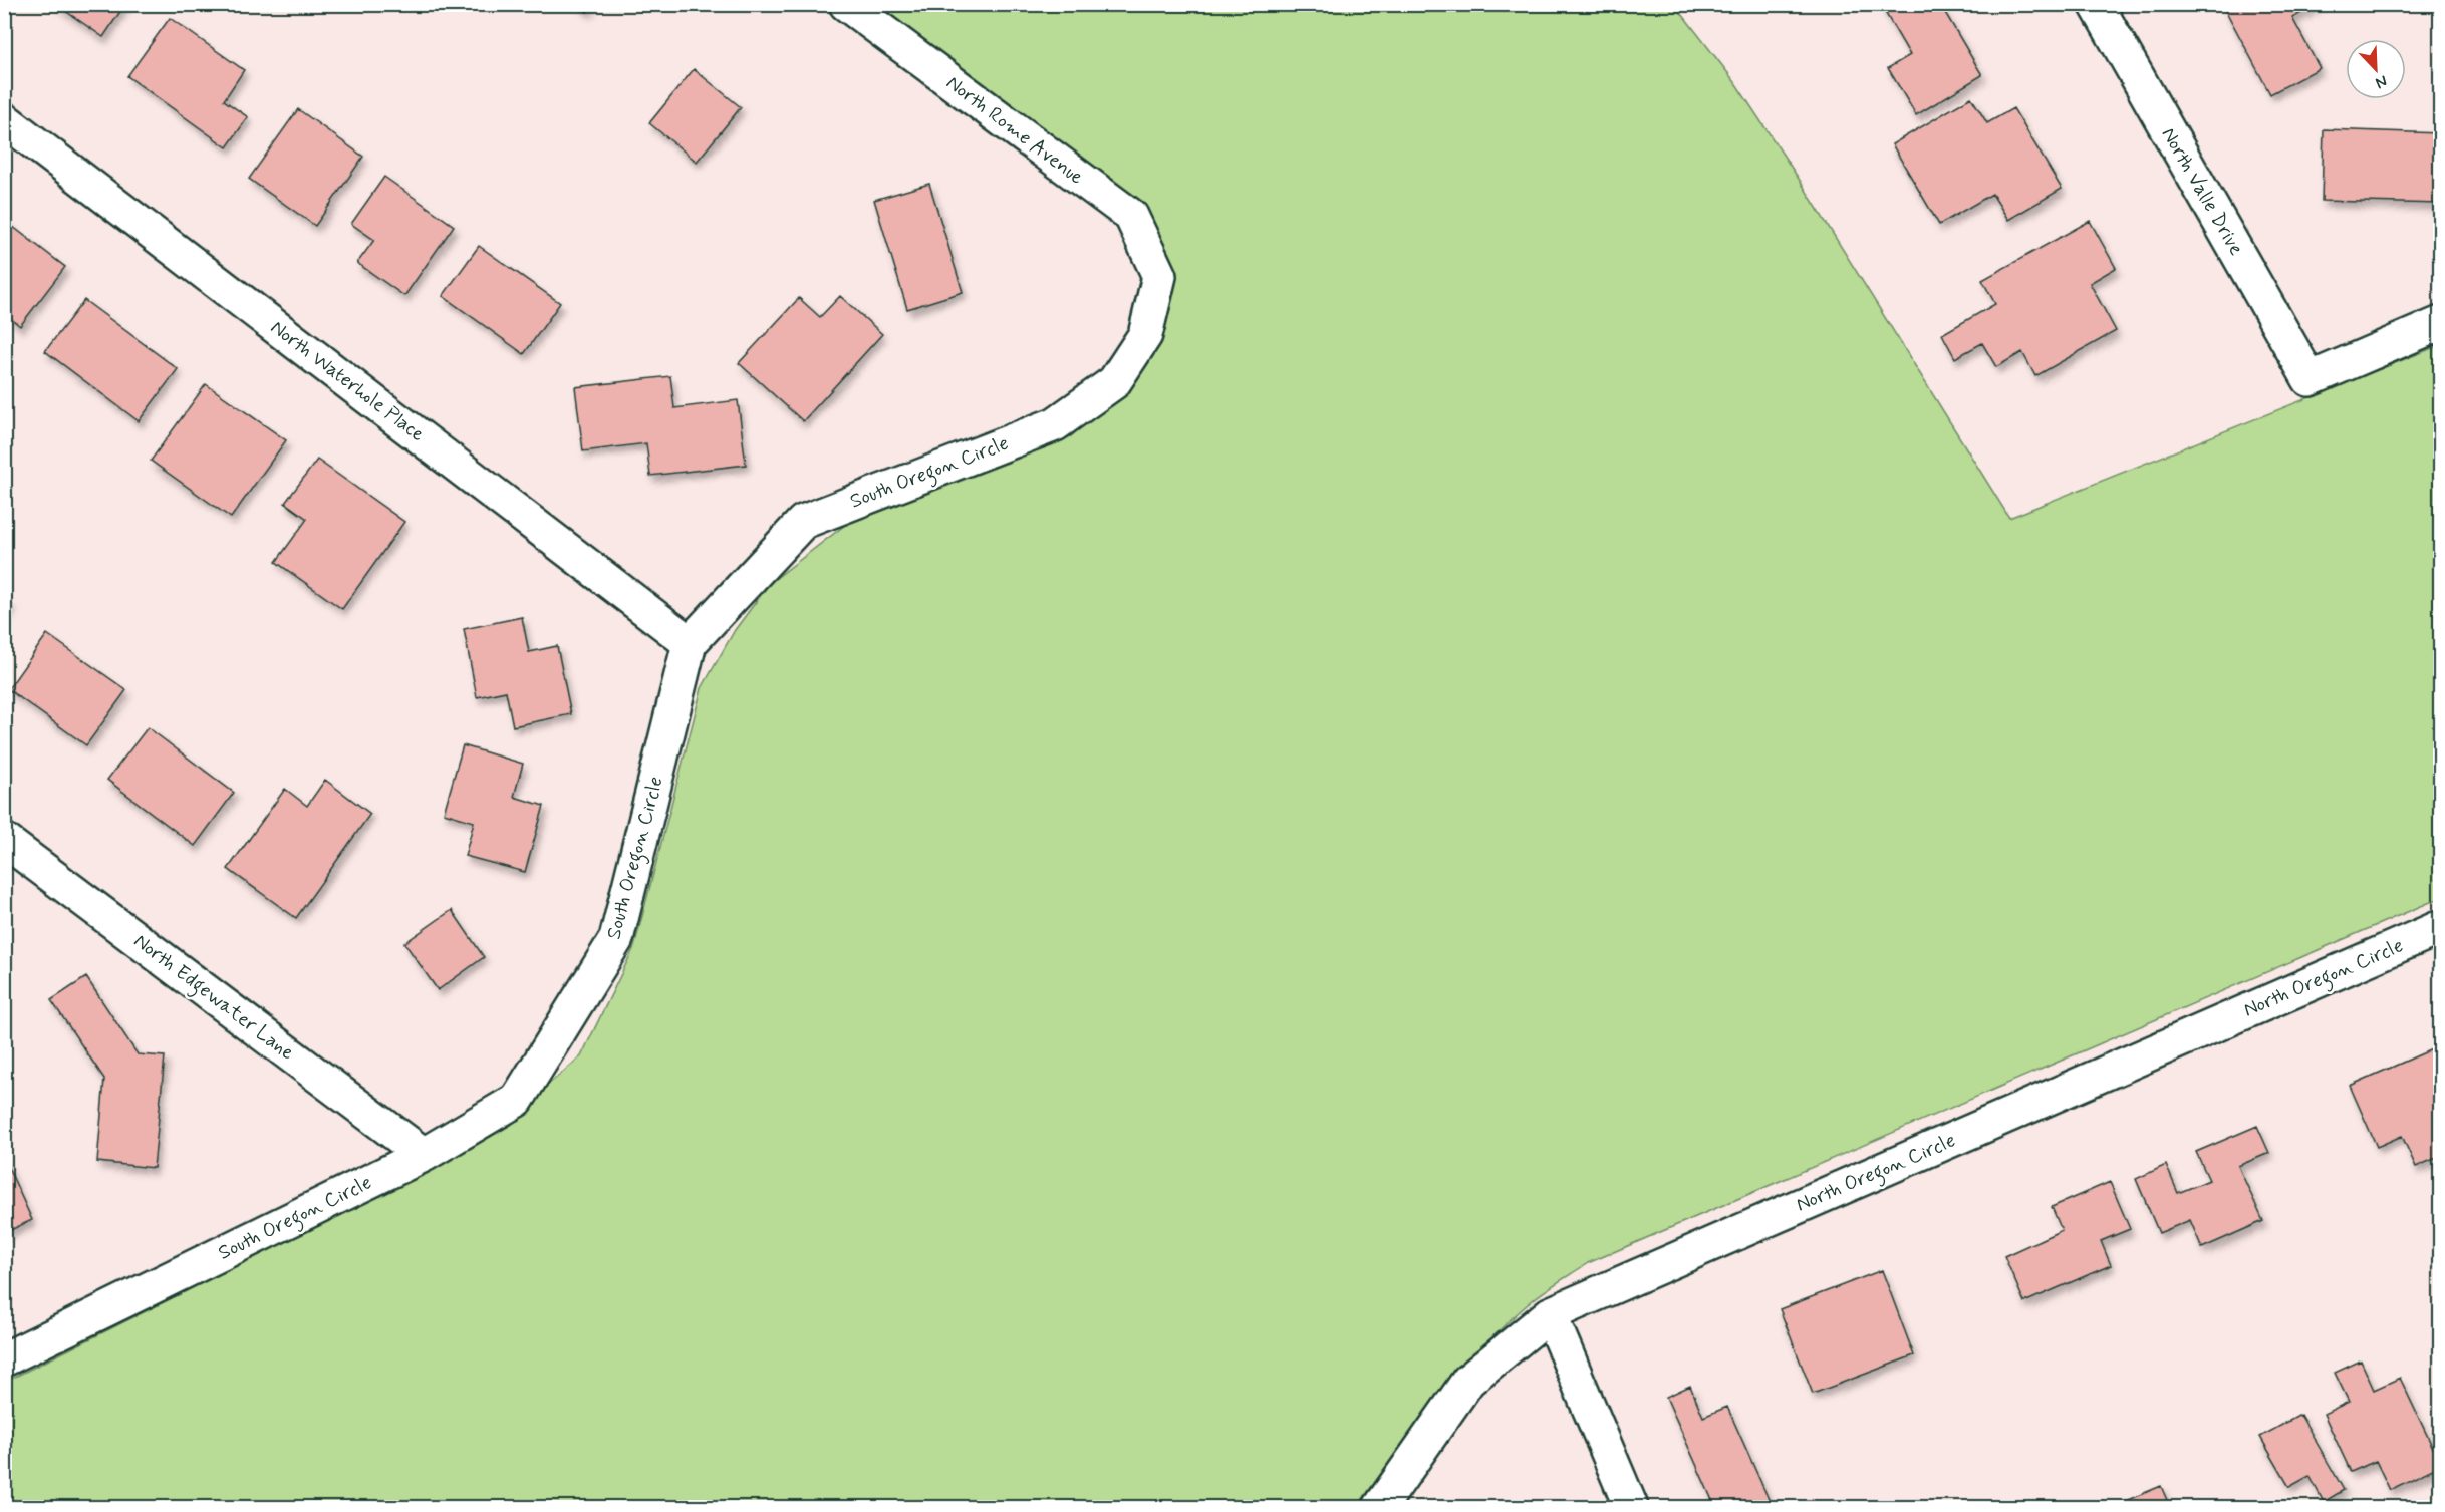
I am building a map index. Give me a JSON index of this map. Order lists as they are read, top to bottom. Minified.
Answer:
{"streets":{"street":["North Rome Avenue","North Valle Drive","North Waterhole Place","South Oregon Circle","North Oregon Circle","North Edgewater Lane"]},"crossings":[["North Rome Avenue","South Oregon Circle"],["North Waterhole Place","South Oregon Circle"],["South Oregon Circle","North Edgewater Lane"]],"north":"bottom right"}
